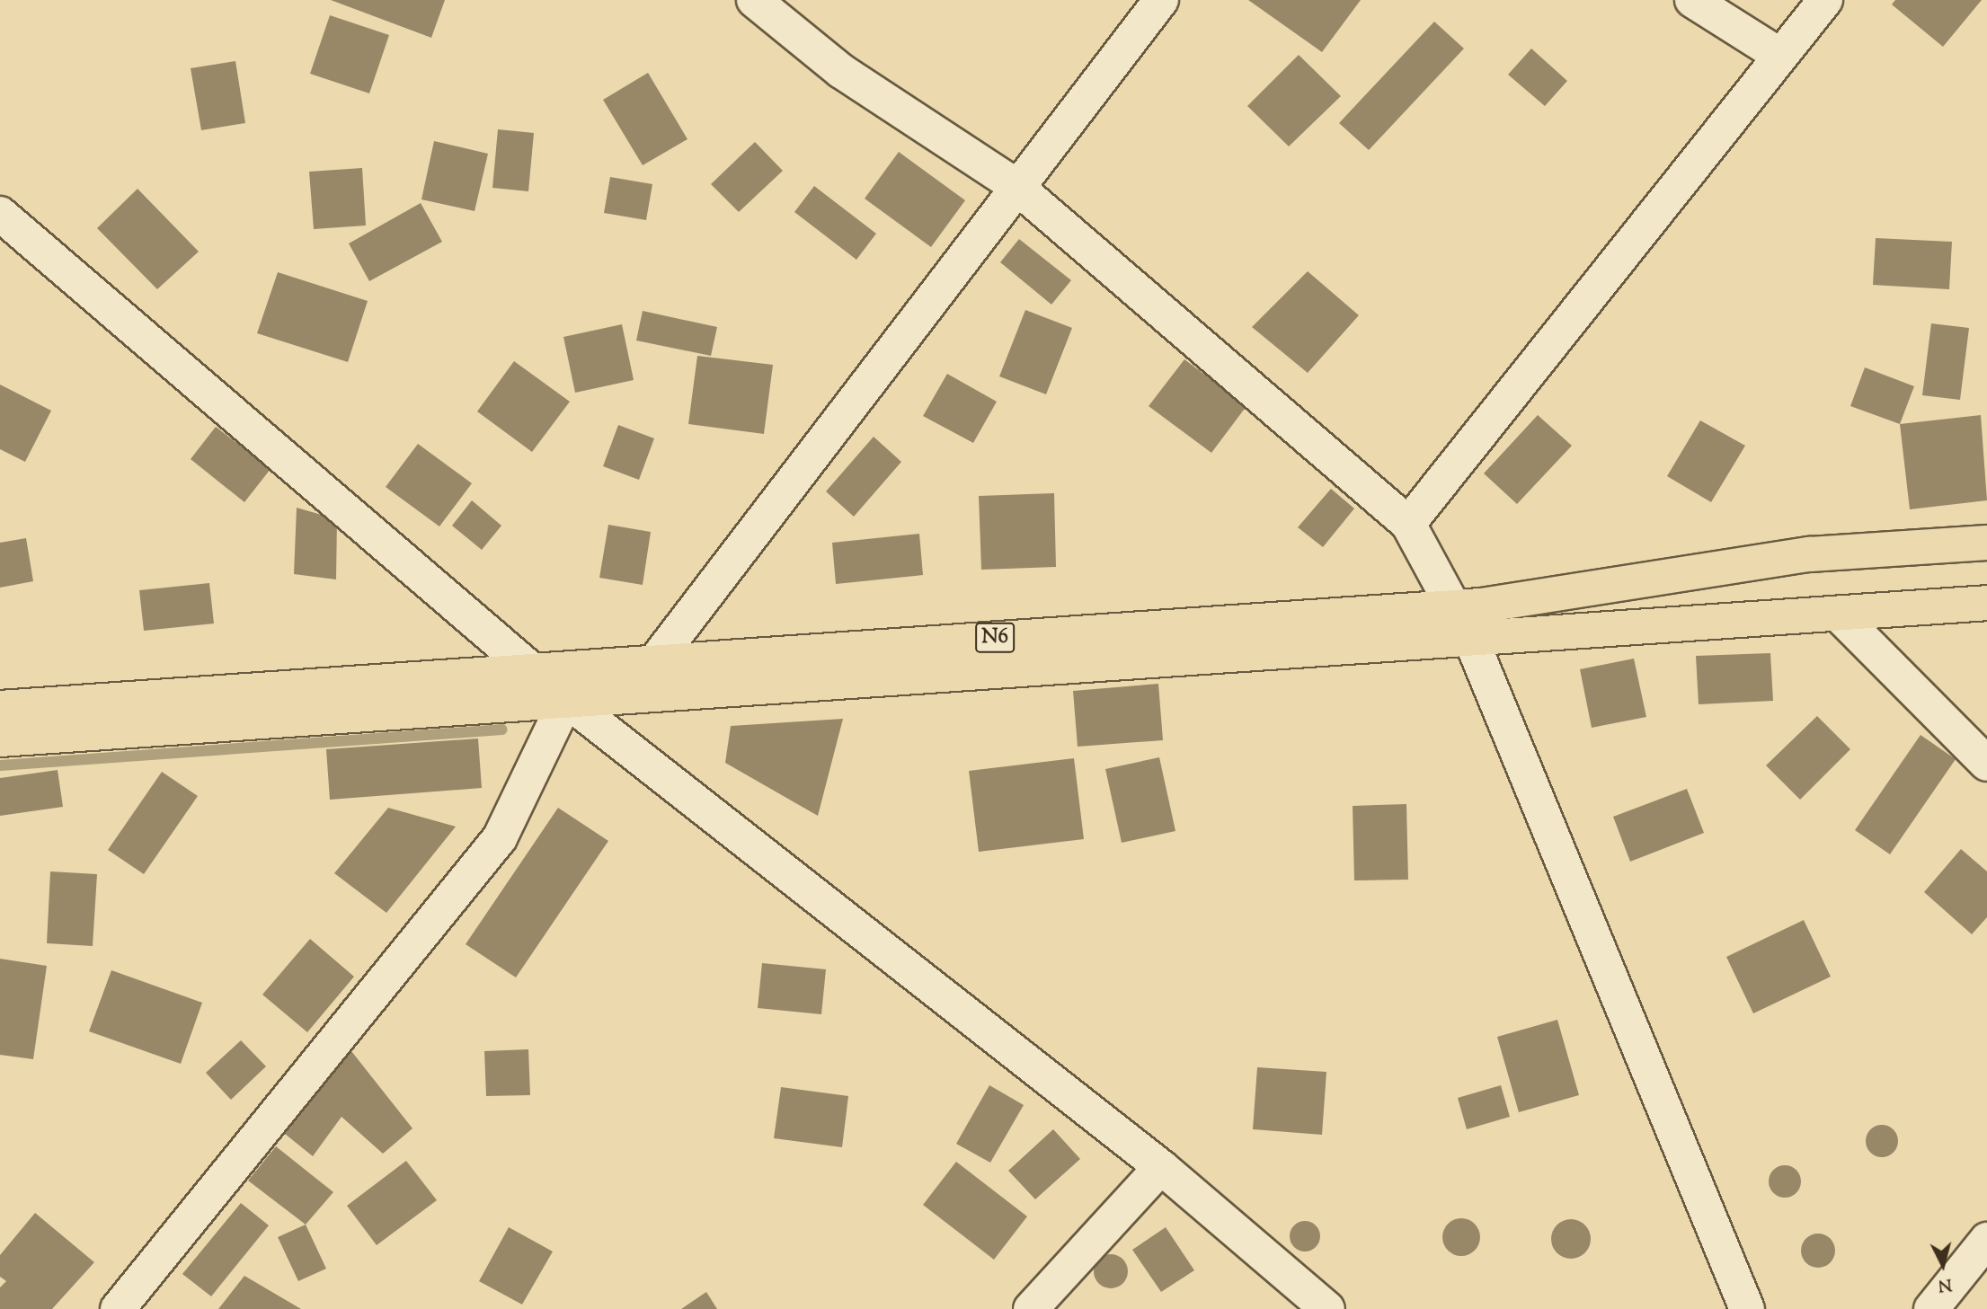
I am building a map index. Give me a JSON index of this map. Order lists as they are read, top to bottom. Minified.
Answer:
{"streets":{"highway":["N6"]},"north":"bottom"}
